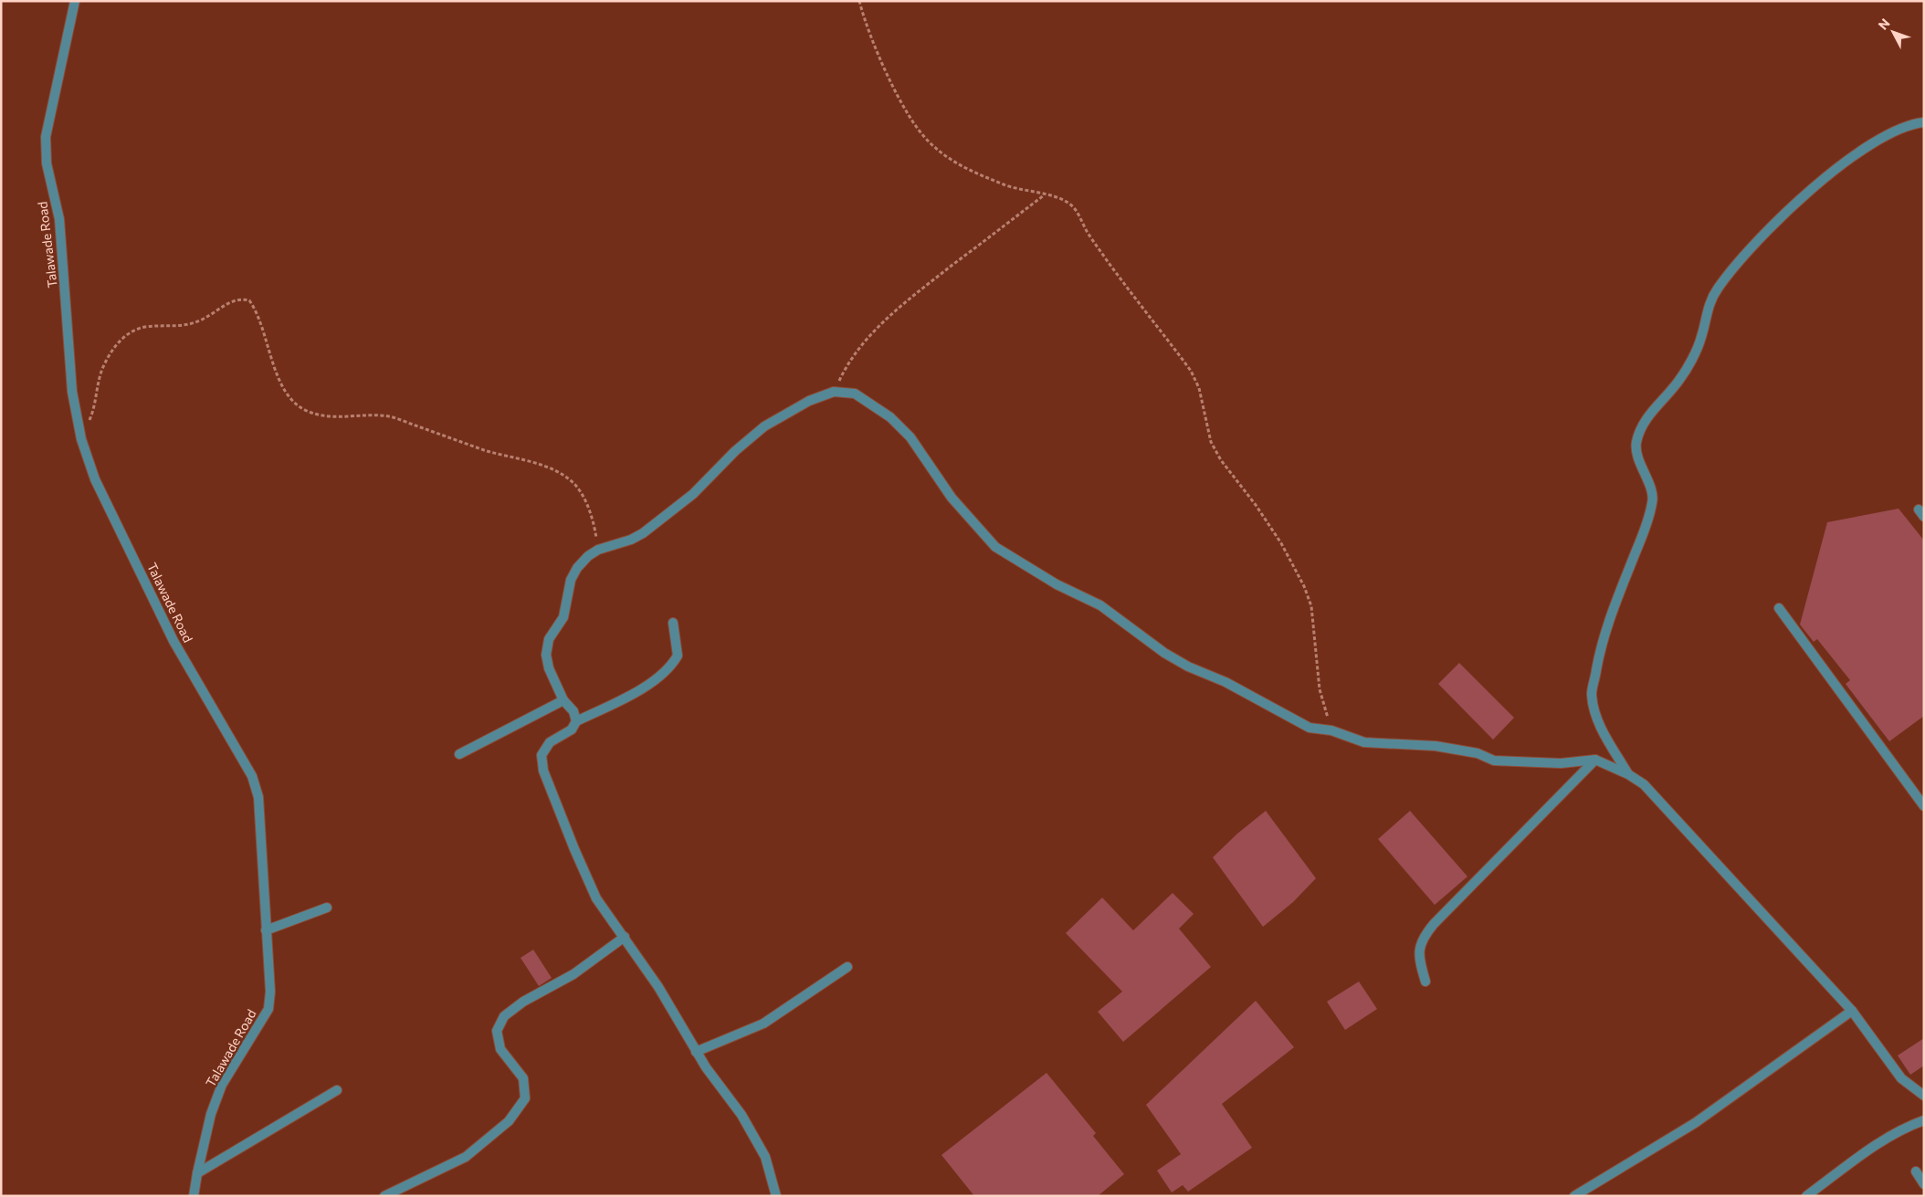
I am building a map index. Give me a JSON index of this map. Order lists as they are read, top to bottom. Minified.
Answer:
{"streets":{"street":["Talawade Road"]},"north":"top left"}
